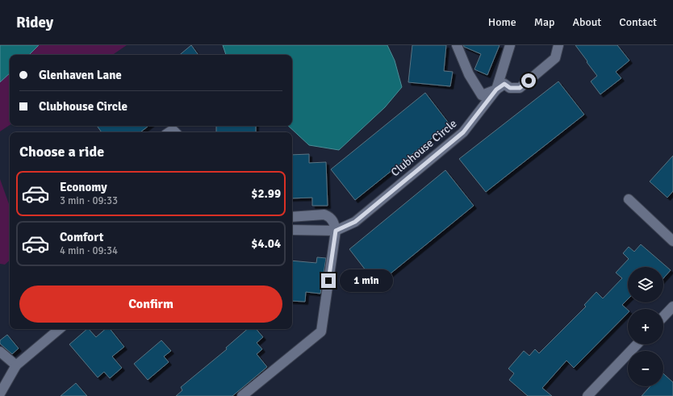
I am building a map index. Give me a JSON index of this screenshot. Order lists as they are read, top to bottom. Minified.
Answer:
{"streets":{"street":["Clubhouse Circle"]},"page":{"header":"Ridey","nav":["Home","Map","About","Contact"],"banner":["Glenhaven Lane","Clubhouse Circle"],"heading":"Choose a ride","list":[{"name":"Economy","note":"3 min · 09:33","value":"$2.99"},{"name":"Comfort","note":"4 min · 09:34","value":"$4.04"}],"map_buttons":["+","−"],"bubble":"1 min","buttons":"Confirm"}}
